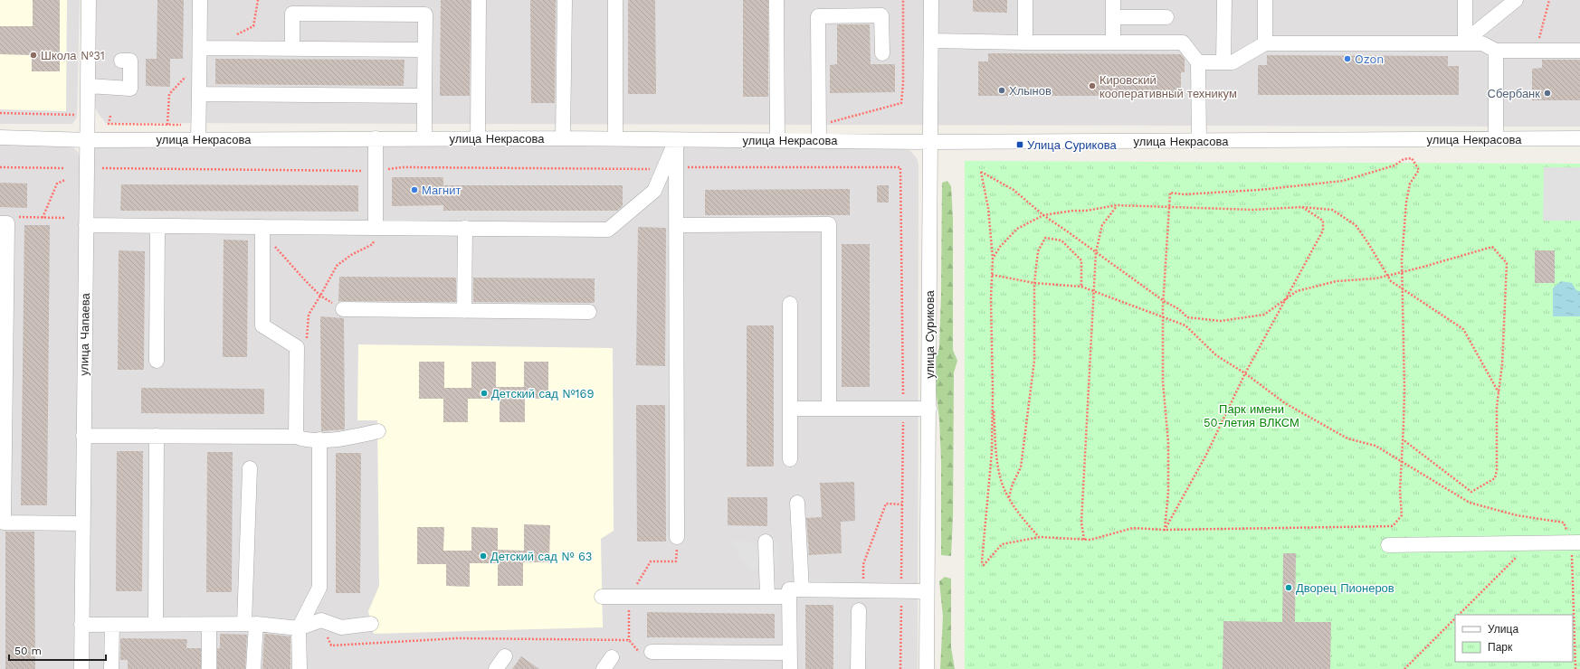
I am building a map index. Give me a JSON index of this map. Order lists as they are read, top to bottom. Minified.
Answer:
{"streets":{"street":["улица Некрасова","улица Чапаева","улица Сурикова"]},"crossings":[["улица Некрасова","улица Чапаева"],["улица Некрасова","улица Сурикова"]],"parks":["Парк имени 50-летия ВЛКСМ"],"places":{"other":["Школа №31","Ozon","Кировский кооперативный техникум","Хлынов","Сбербанк","Магнит","Детский сад №169","Детский сад № 63","Дворец Пионеров"],"transit":["Улица Сурикова"]},"legend":["Улица","Парк"],"scale_bar":"50 m"}
